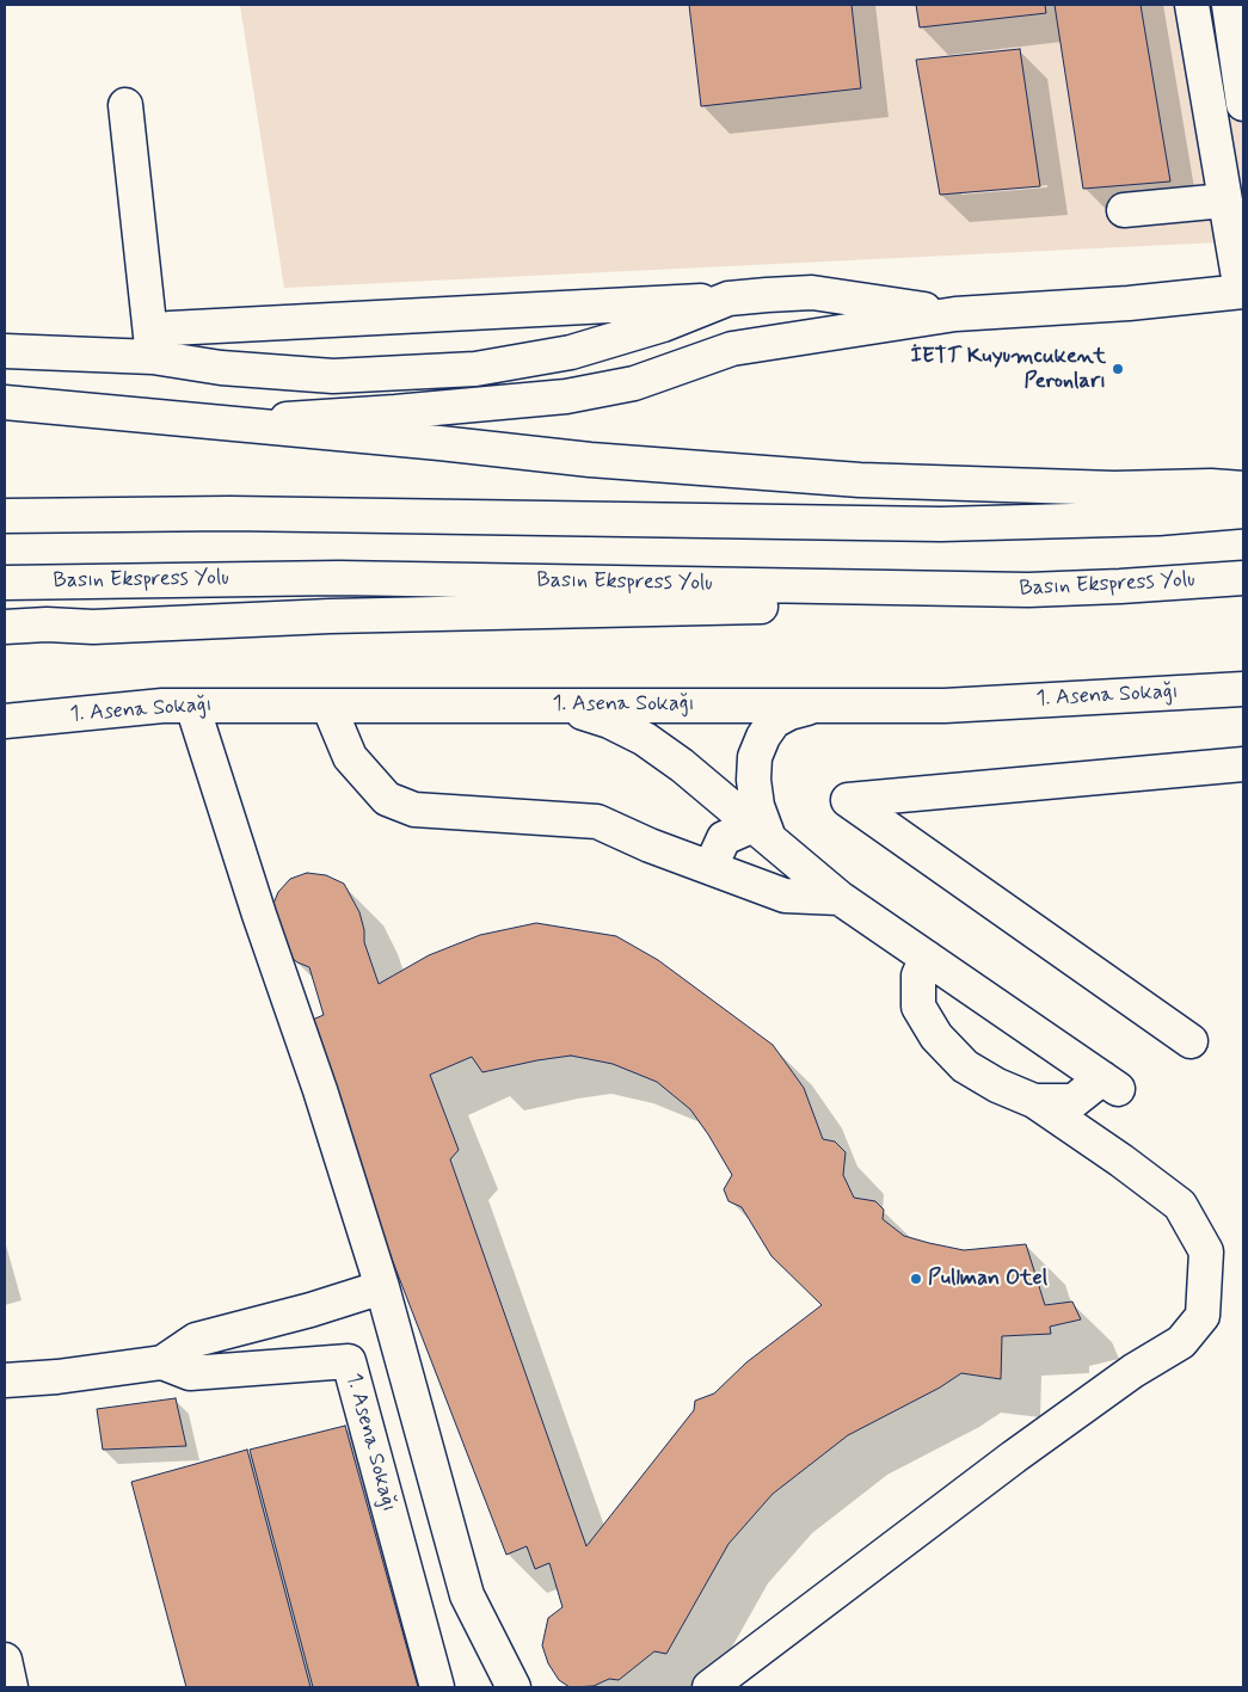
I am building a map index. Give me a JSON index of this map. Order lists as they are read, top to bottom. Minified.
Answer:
{"streets":{"main road":["Basın Ekspress Yolu","1. Asena Sokağı"]},"places":["İETT Kuyumcukent Peronları","Pullman Otel"]}
